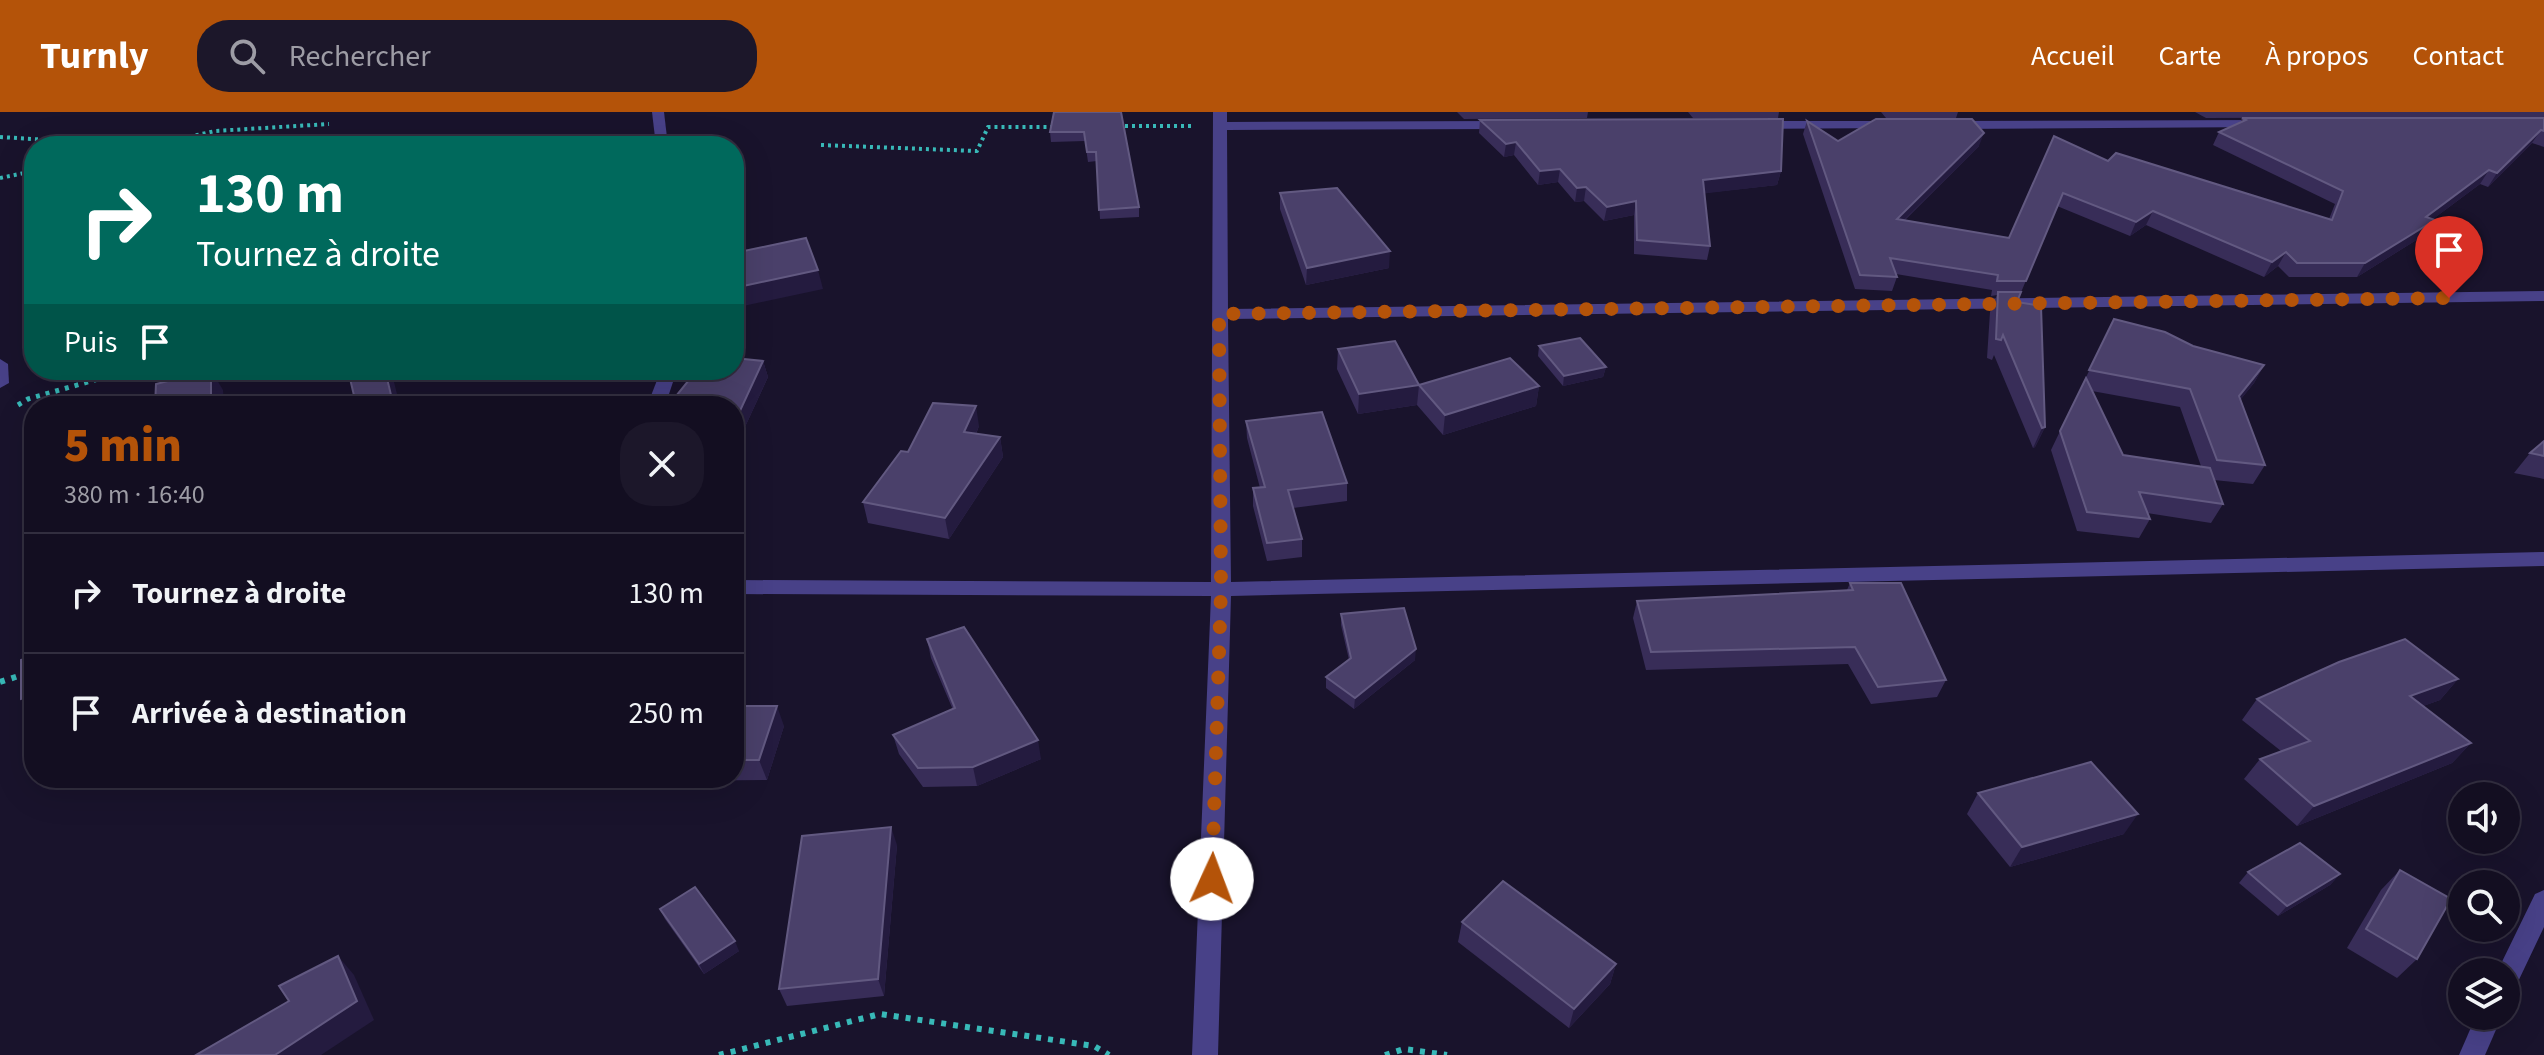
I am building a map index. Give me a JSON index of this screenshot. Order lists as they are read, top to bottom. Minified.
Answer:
{"page":{"header":"Turnly","search":"Rechercher","nav":["Accueil","Carte","À propos","Contact"],"turn":["130 m","Tournez à droite"],"then":"Puis","heading":["5 min","380 m · 16:40"],"list":[{"name":"Tournez à droite","value":"130 m"},{"name":"Arrivée à destination","value":"250 m"}]}}
